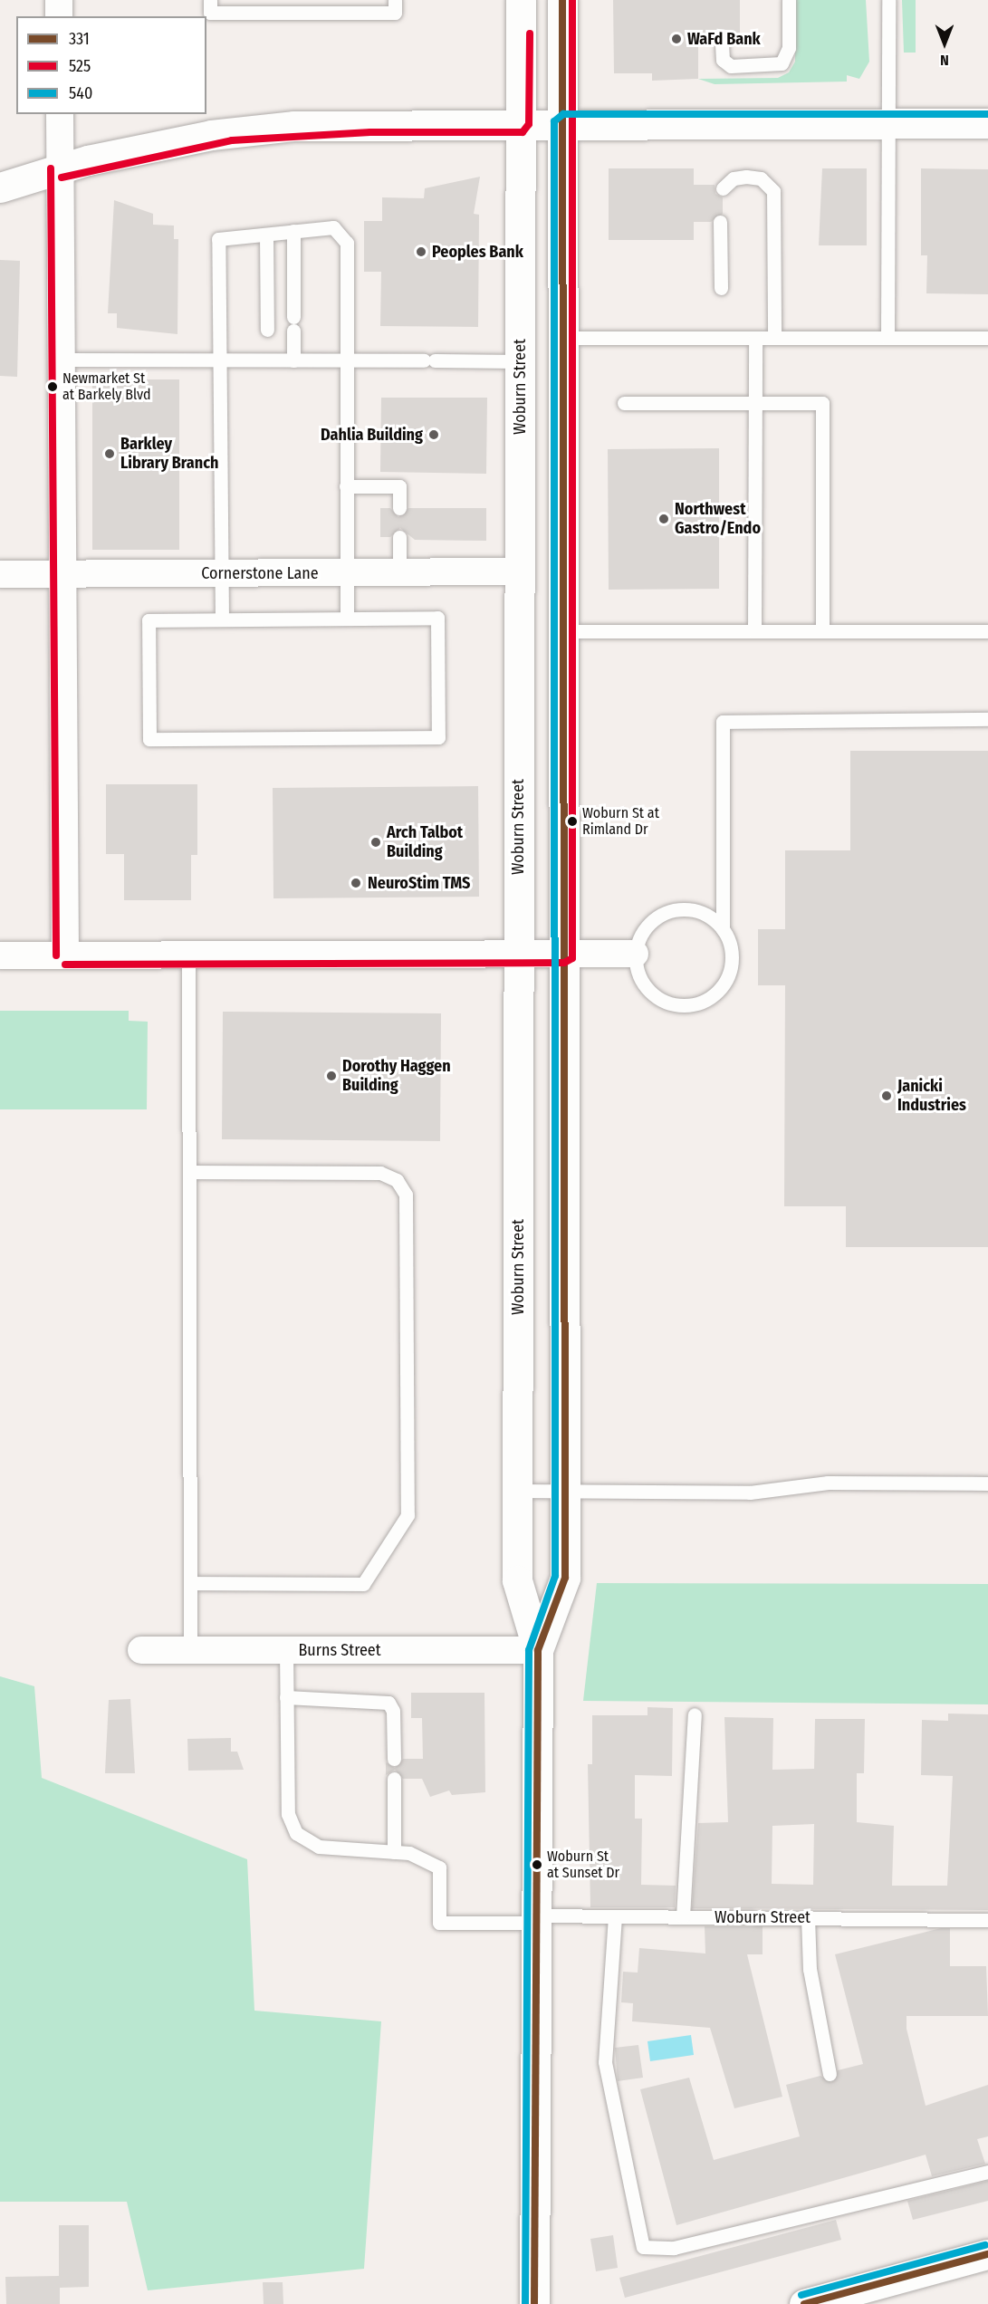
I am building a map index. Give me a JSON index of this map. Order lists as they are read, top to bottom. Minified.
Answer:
{"streets":{"main road":["Woburn Street"],"street":["Cornerstone Lane","Burns Street"]},"crossings":[["Woburn Street","Cornerstone Lane"],["Woburn Street","Burns Street"]],"places":["WaFd Bank","Peoples Bank","Newmarket St at Barkely Blvd","Dahlia Building","Barkley Library Branch","Northwest Gastro/Endo","Woburn St at Rimland Dr","Arch Talbot Building","NeuroStim TMS","Dorothy Haggen Building","Janicki Industries","Woburn St at Sunset Dr"],"lines":["transit line 331","transit line 525","transit line 540"],"legend":["331","525","540"],"north":"bottom"}
